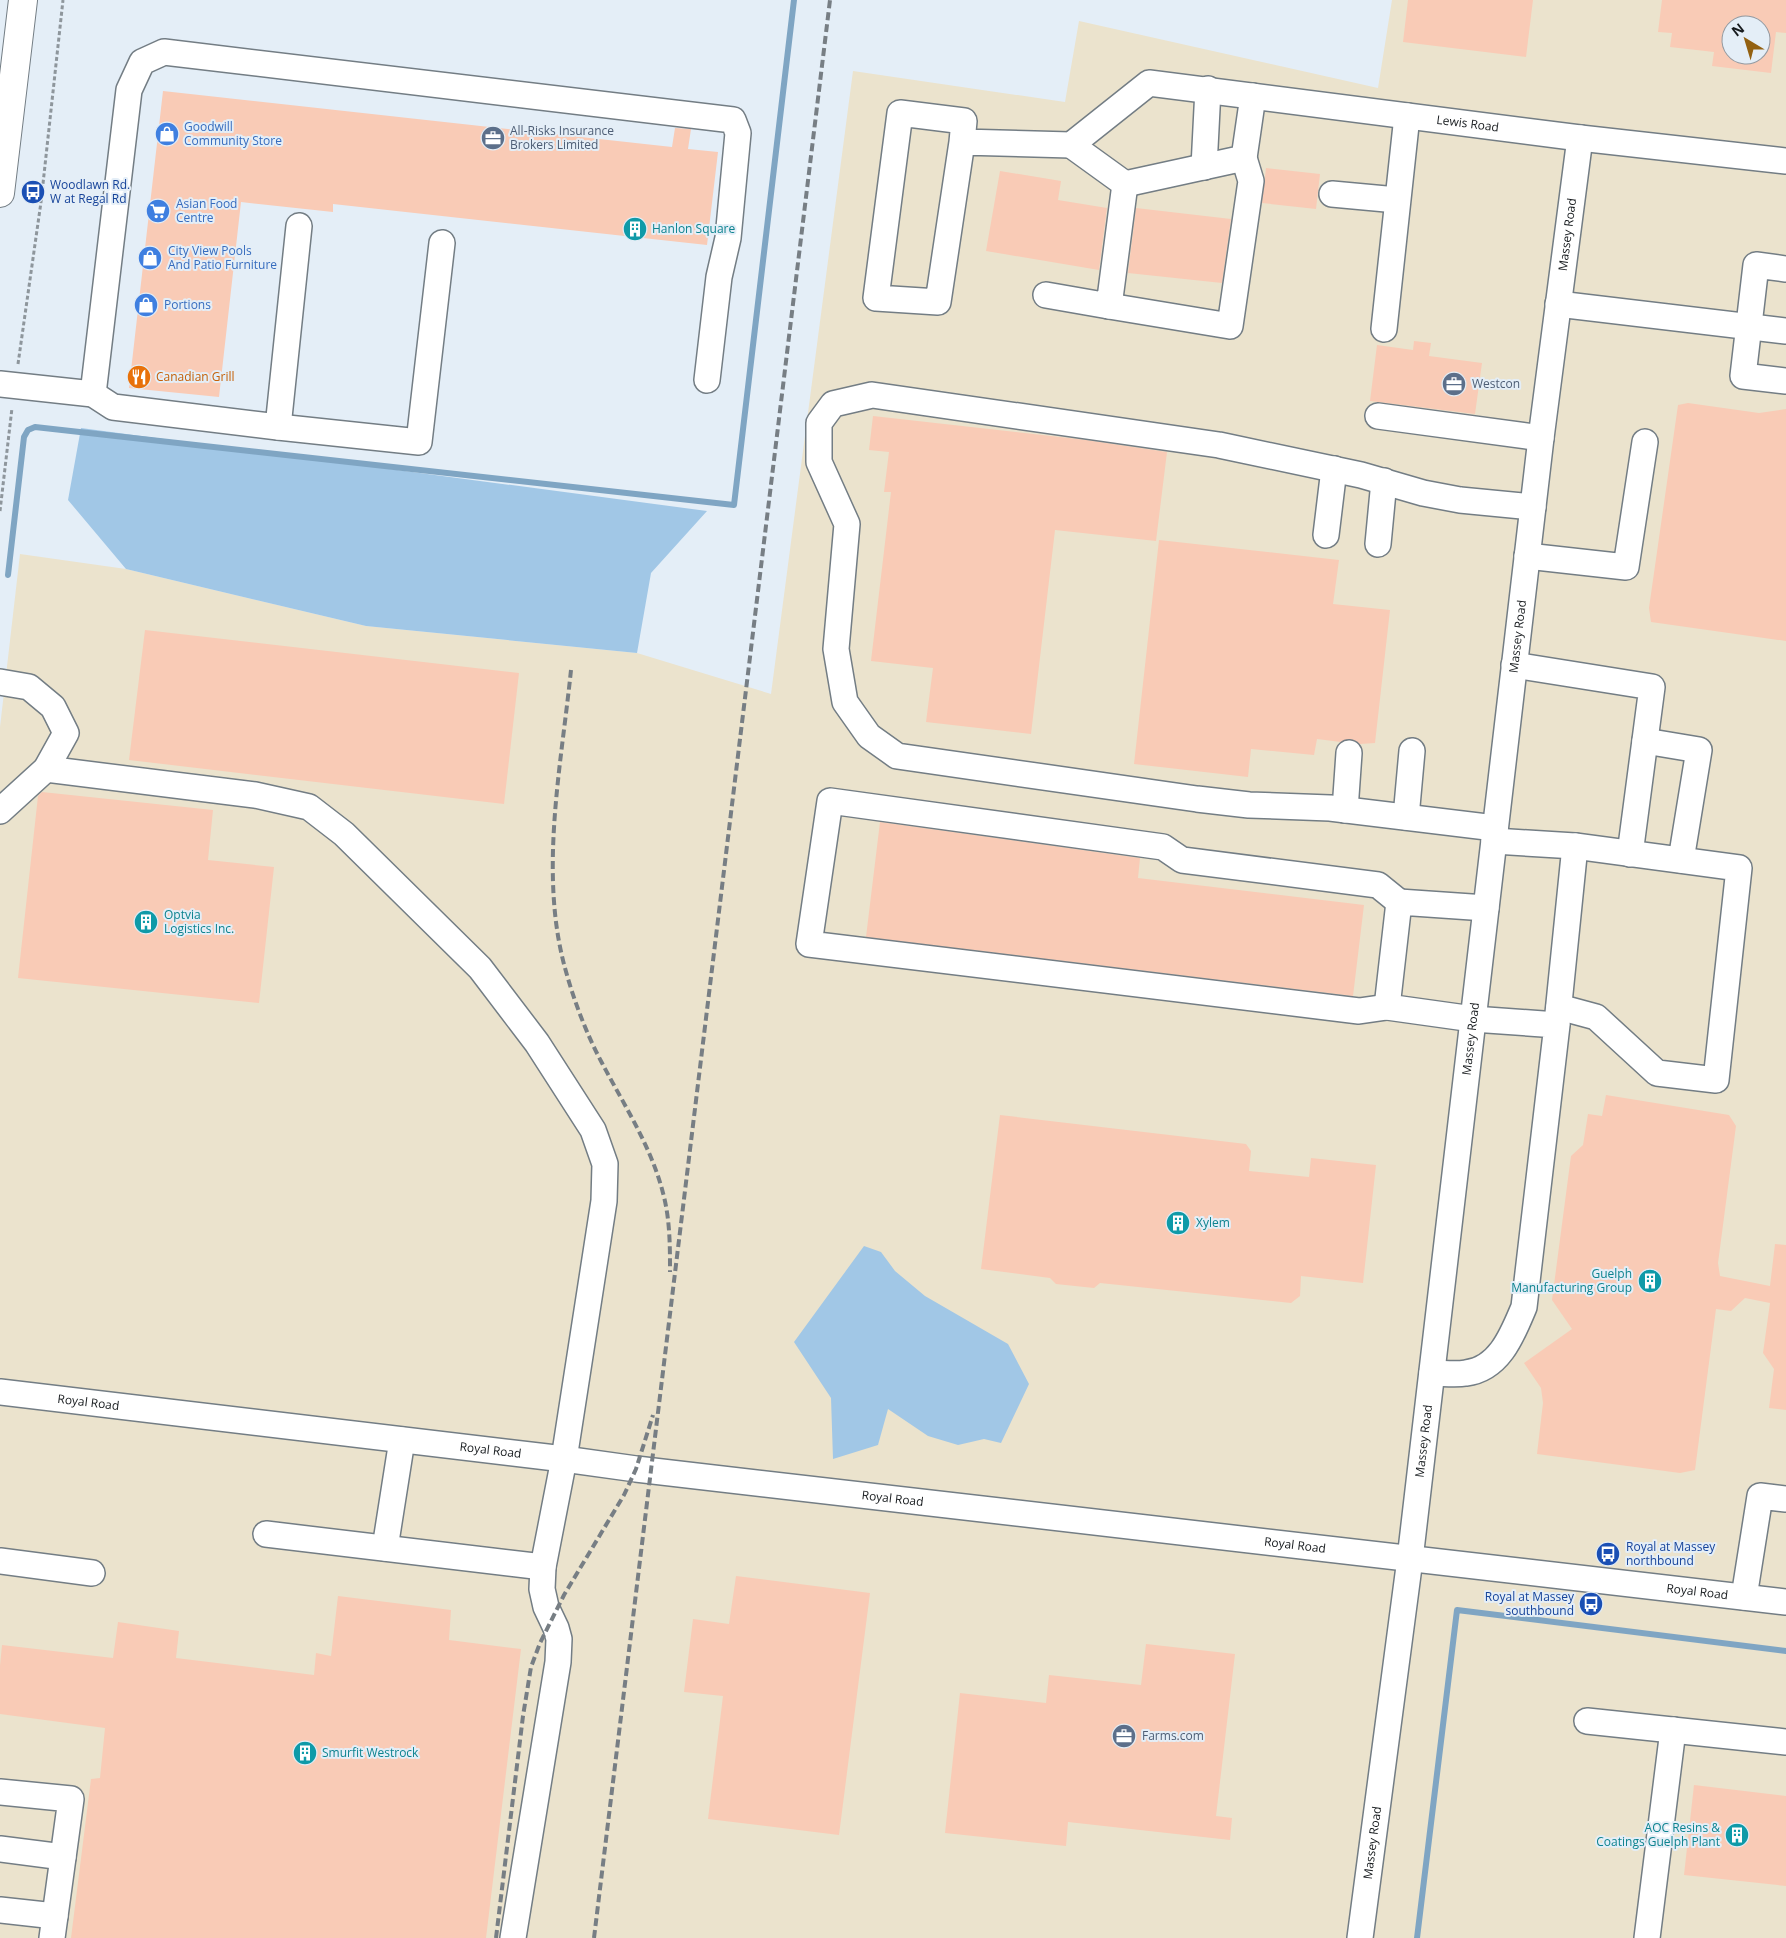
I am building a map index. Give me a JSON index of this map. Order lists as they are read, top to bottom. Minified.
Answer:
{"streets":{"street":["Lewis Road","Massey Road","Royal Road"]},"crossings":[["Lewis Road","Massey Road"],["Massey Road","Royal Road"]],"places":{"shop":["Goodwill Community Store","City View Pools And Patio Furniture","Portions"],"office":["All-Risks Insurance Brokers Limited","Westcon","Farms.com"],"bus stop":["Woodlawn Rd. W at Regal Rd","Royal at Massey northbound","Royal at Massey southbound"],"supermarket":["Asian Food Centre"],"building":["Hanlon Square","Optvia Logistics Inc.","Xylem","Guelph Manufacturing Group","Smurfit Westrock","AOC Resins & Coatings Guelph Plant"],"restaurant":["Canadian Grill"]},"north":"top left"}
